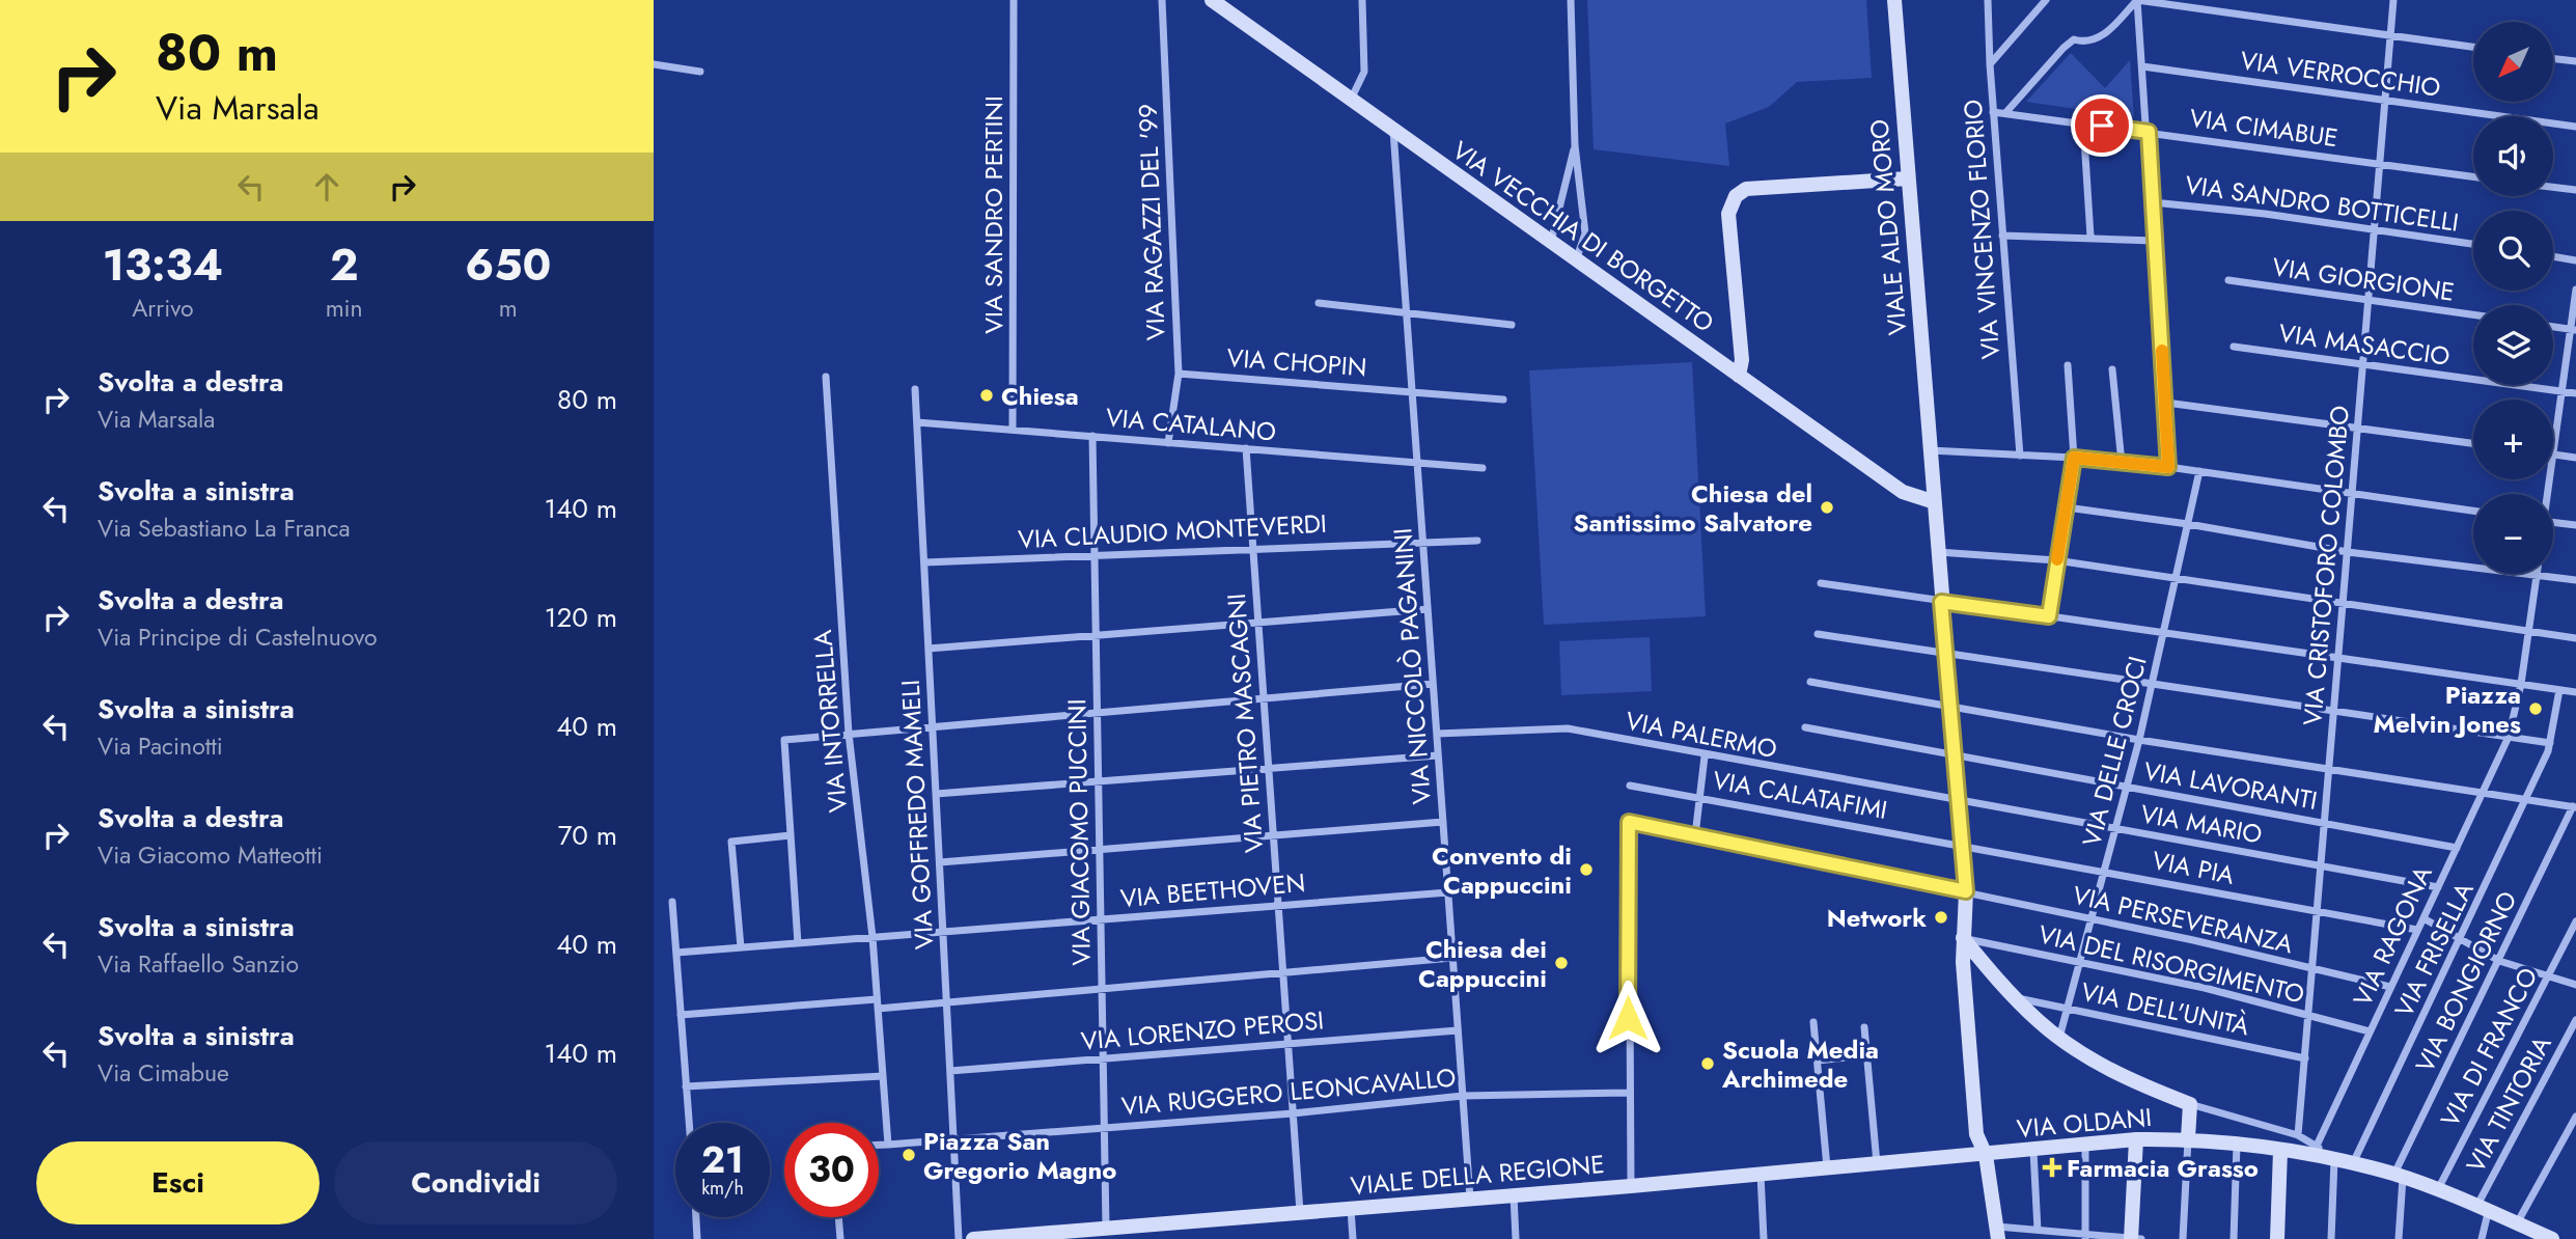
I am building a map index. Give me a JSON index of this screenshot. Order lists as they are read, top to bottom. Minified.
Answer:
{"streets":{"main road":["VIALE ALDO MORO","VIA VECCHIA DI BORGETTO","VIA OLDANI","VIALE DELLA REGIONE"],"street":["VIA VERROCCHIO","VIA CIMABUE","VIA SANDRO BOTTICELLI","VIA SANDRO PERTINI","VIA RAGAZZI DEL '99","VIA VINCENZO FLORIO","VIA GIORGIONE","VIA MASACCIO","VIA CHOPIN","VIA CATALANO","VIA CLAUDIO MONTEVERDI","VIA CRISTOFORO COLOMBO","VIA NICCOLÒ PAGANINI","VIA INTORRELLA","VIA PIETRO MASCAGNI","VIA PALERMO","VIA DELLE CROCI","VIA LAVORANTI","VIA CALATAFIMI","VIA GOFFREDO MAMELI","VIA MARIO","VIA GIACOMO PUCCINI","VIA PIA","VIA BEETHOVEN","VIA PERSEVERANZA","VIA RAGONA","VIA FRISELLA","VIA DEL RISORGIMENTO","VIA BONGIORNO","VIA DELL'UNITÀ","VIA LORENZO PEROSI","VIA DI FRANCO","VIA RUGGERO LEONCAVALLO","VIA TINTORIA"]},"crossings":[["VIA VERROCCHIO","VIA CRISTOFORO COLOMBO"],["VIA CIMABUE","VIA VINCENZO FLORIO"],["VIA CIMABUE","VIA CRISTOFORO COLOMBO"],["VIA SANDRO BOTTICELLI","VIA CRISTOFORO COLOMBO"],["VIA SANDRO PERTINI","VIA CATALANO"],["VIA RAGAZZI DEL '99","VIA CHOPIN"],["VIA RAGAZZI DEL '99","VIA CATALANO"],["VIALE ALDO MORO","VIA VECCHIA DI BORGETTO"],["VIALE ALDO MORO","VIA PALERMO"],["VIALE ALDO MORO","VIA LAVORANTI"],["VIALE ALDO MORO","VIA CALATAFIMI"],["VIALE ALDO MORO","VIA MARIO"],["VIALE ALDO MORO","VIA PIA"],["VIALE ALDO MORO","VIA PERSEVERANZA"],["VIALE ALDO MORO","VIA DEL RISORGIMENTO"],["VIALE ALDO MORO","VIA OLDANI"],["VIALE ALDO MORO","VIALE DELLA REGIONE"],["VIA VECCHIA DI BORGETTO","VIA NICCOLÒ PAGANINI"],["VIA GIORGIONE","VIA CRISTOFORO COLOMBO"],["VIA MASACCIO","VIA CRISTOFORO COLOMBO"],["VIA CHOPIN","VIA NICCOLÒ PAGANINI"],["VIA CATALANO","VIA NICCOLÒ PAGANINI"],["VIA CATALANO","VIA PIETRO MASCAGNI"],["VIA CATALANO","VIA GOFFREDO MAMELI"],["VIA CATALANO","VIA GIACOMO PUCCINI"],["VIA CLAUDIO MONTEVERDI","VIA NICCOLÒ PAGANINI"],["VIA CLAUDIO MONTEVERDI","VIA PIETRO MASCAGNI"],["VIA CLAUDIO MONTEVERDI","VIA GOFFREDO MAMELI"],["VIA CLAUDIO MONTEVERDI","VIA GIACOMO PUCCINI"],["VIA CRISTOFORO COLOMBO","VIA LAVORANTI"],["VIA CRISTOFORO COLOMBO","VIA MARIO"],["VIA CRISTOFORO COLOMBO","VIA PIA"],["VIA CRISTOFORO COLOMBO","VIA PERSEVERANZA"],["VIA CRISTOFORO COLOMBO","VIA DEL RISORGIMENTO"],["VIA CRISTOFORO COLOMBO","VIA DELL'UNITÀ"],["VIA NICCOLÒ PAGANINI","VIA PALERMO"],["VIA NICCOLÒ PAGANINI","VIA BEETHOVEN"],["VIA NICCOLÒ PAGANINI","VIA LORENZO PEROSI"],["VIA NICCOLÒ PAGANINI","VIA RUGGERO LEONCAVALLO"],["VIA NICCOLÒ PAGANINI","VIALE DELLA REGIONE"],["VIA INTORRELLA","VIA BEETHOVEN"],["VIA INTORRELLA","VIA RUGGERO LEONCAVALLO"],["VIA PIETRO MASCAGNI","VIA BEETHOVEN"],["VIA PIETRO MASCAGNI","VIA LORENZO PEROSI"],["VIA PIETRO MASCAGNI","VIA RUGGERO LEONCAVALLO"],["VIA PIETRO MASCAGNI","VIALE DELLA REGIONE"],["VIA PALERMO","VIA MARIO"],["VIA DELLE CROCI","VIA LAVORANTI"],["VIA DELLE CROCI","VIA MARIO"],["VIA DELLE CROCI","VIA PIA"],["VIA DELLE CROCI","VIA PERSEVERANZA"],["VIA DELLE CROCI","VIA DEL RISORGIMENTO"],["VIA DELLE CROCI","VIA DELL'UNITÀ"],["VIA LAVORANTI","VIA RAGONA"],["VIA CALATAFIMI","VIA PIA"],["VIA GOFFREDO MAMELI","VIA BEETHOVEN"],["VIA GOFFREDO MAMELI","VIA LORENZO PEROSI"],["VIA GOFFREDO MAMELI","VIA RUGGERO LEONCAVALLO"],["VIA MARIO","VIA RAGONA"],["VIA GIACOMO PUCCINI","VIA BEETHOVEN"],["VIA GIACOMO PUCCINI","VIA LORENZO PEROSI"],["VIA GIACOMO PUCCINI","VIA RUGGERO LEONCAVALLO"],["VIA GIACOMO PUCCINI","VIALE DELLA REGIONE"],["VIA PIA","VIA RAGONA"],["VIA PERSEVERANZA","VIA RAGONA"],["VIA PERSEVERANZA","VIA RUGGERO LEONCAVALLO"],["VIA RAGONA","VIA DEL RISORGIMENTO"],["VIA FRISELLA","VIA OLDANI"],["VIA BONGIORNO","VIA OLDANI"],["VIA DI FRANCO","VIA OLDANI"],["VIA TINTORIA","VIA OLDANI"],["VIA OLDANI","VIALE DELLA REGIONE"]],"places":{"other":["Chiesa","Chiesa del Santissimo Salvatore","Piazza Melvin Jones","Convento di Cappuccini","Network","Chiesa dei Cappuccini","Scuola Media Archimede","Piazza San Gregorio Magno"],"health":["Farmacia Grasso"]},"north":"bottom left","page":{"turn":["80 m","Via Marsala"],"map_buttons":["+","−"],"eta":["13:34","Arrivo","2","min","650","m"],"list":[{"name":"Svolta a destra","note":"Via Marsala","value":"80 m"},{"name":"Svolta a sinistra","note":"Via Sebastiano La Franca","value":"140 m"},{"name":"Svolta a destra","note":"Via Principe di Castelnuovo","value":"120 m"},{"name":"Svolta a sinistra","note":"Via Pacinotti","value":"40 m"},{"name":"Svolta a destra","note":"Via Giacomo Matteotti","value":"70 m"},{"name":"Svolta a sinistra","note":"Via Raffaello Sanzio","value":"40 m"},{"name":"Svolta a sinistra","note":"Via Cimabue","value":"140 m"}],"speed":"21 km/h","limit":"30","buttons":["Esci","Condividi"]}}
